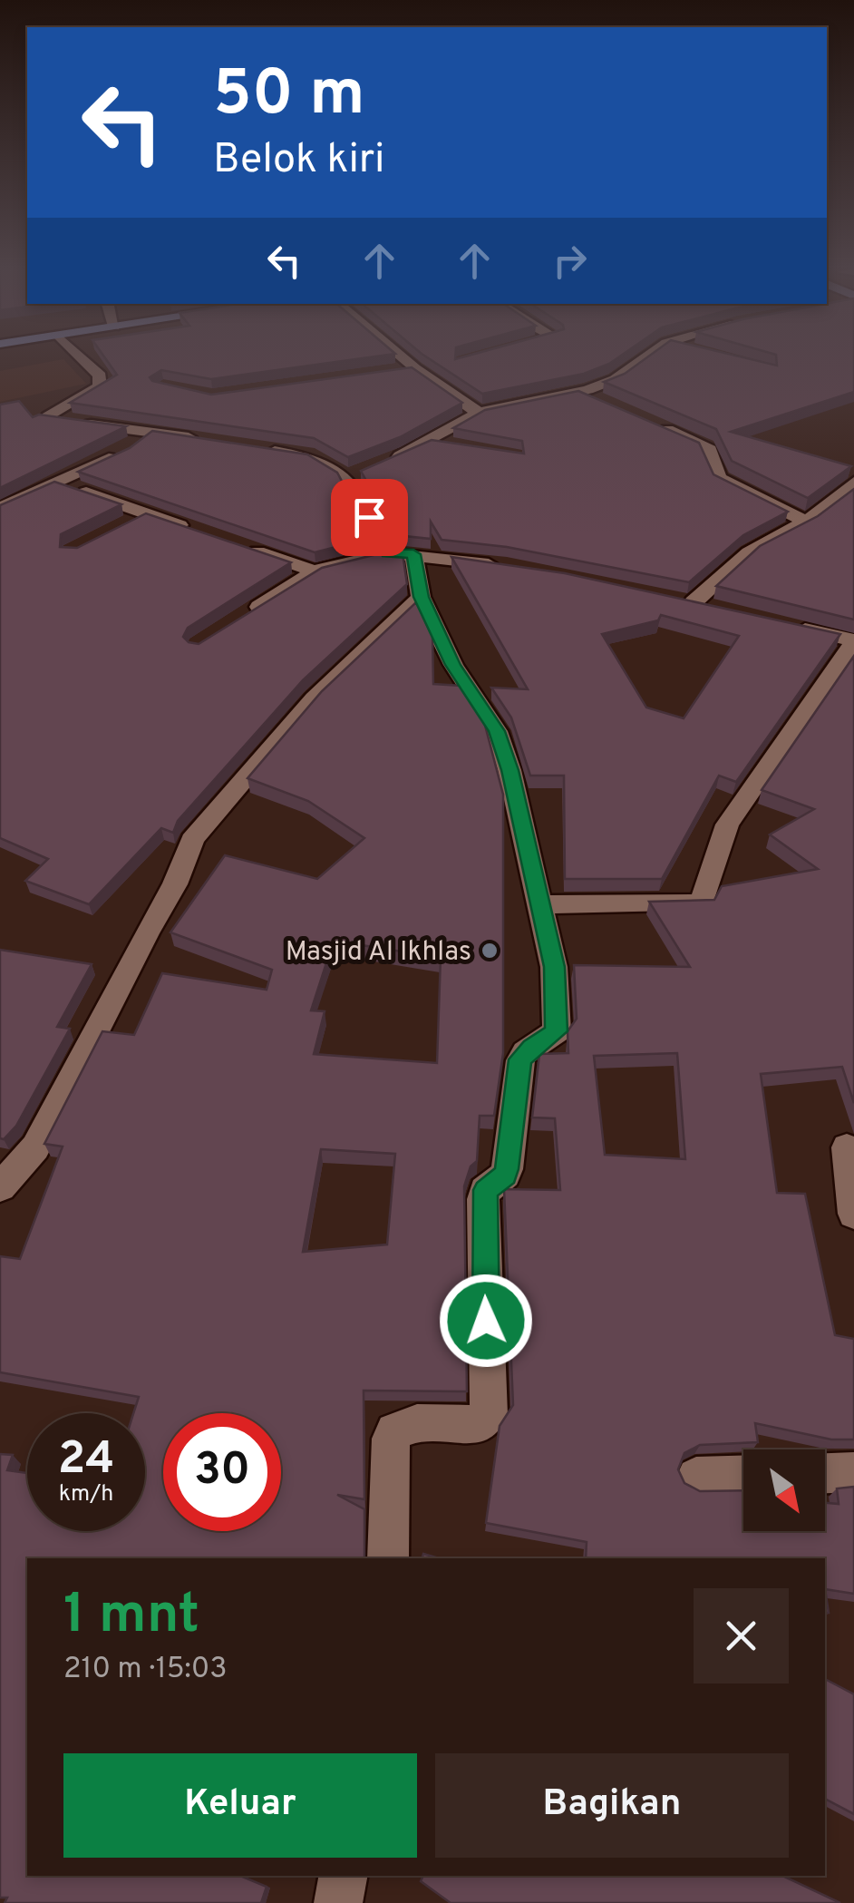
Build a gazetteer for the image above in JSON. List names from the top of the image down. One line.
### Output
{"places":["Masjid Al Ikhlas"],"north":"bottom right","page":{"turn":["50 m","Belok kiri"],"speed":"24 km/h","limit":"30","heading":["1 mnt","210 m · 15:03"],"buttons":["Keluar","Bagikan"]}}
